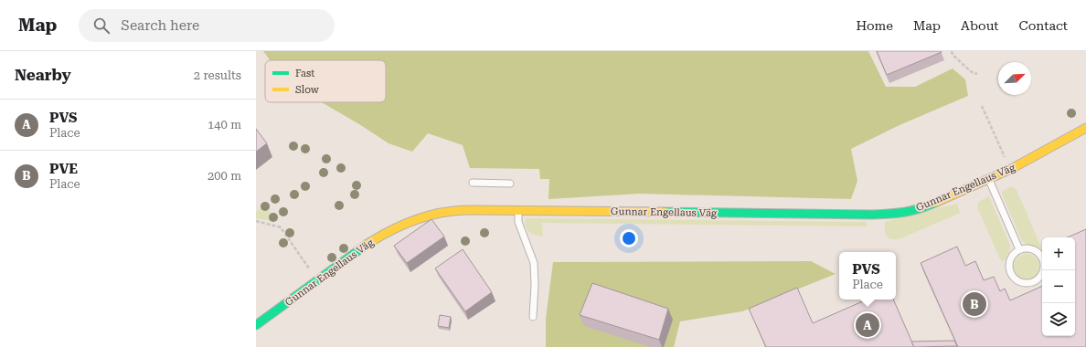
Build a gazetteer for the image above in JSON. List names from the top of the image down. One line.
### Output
{"streets":{"street":["Gunnar Engellaus Väg"]},"legend":["Fast","Slow"],"north":"top right","page":{"header":"Map","search":"Search here","nav":["Home","Map","About","Contact"],"heading":["Nearby","2 results"],"list":[{"mark":"A","name":"PVS","note":"Place","value":"140 m"},{"mark":"B","name":"PVE","note":"Place","value":"200 m"}],"map_buttons":["+","−"],"popup":["PVS","Place"],"pins":["B","A"]}}
